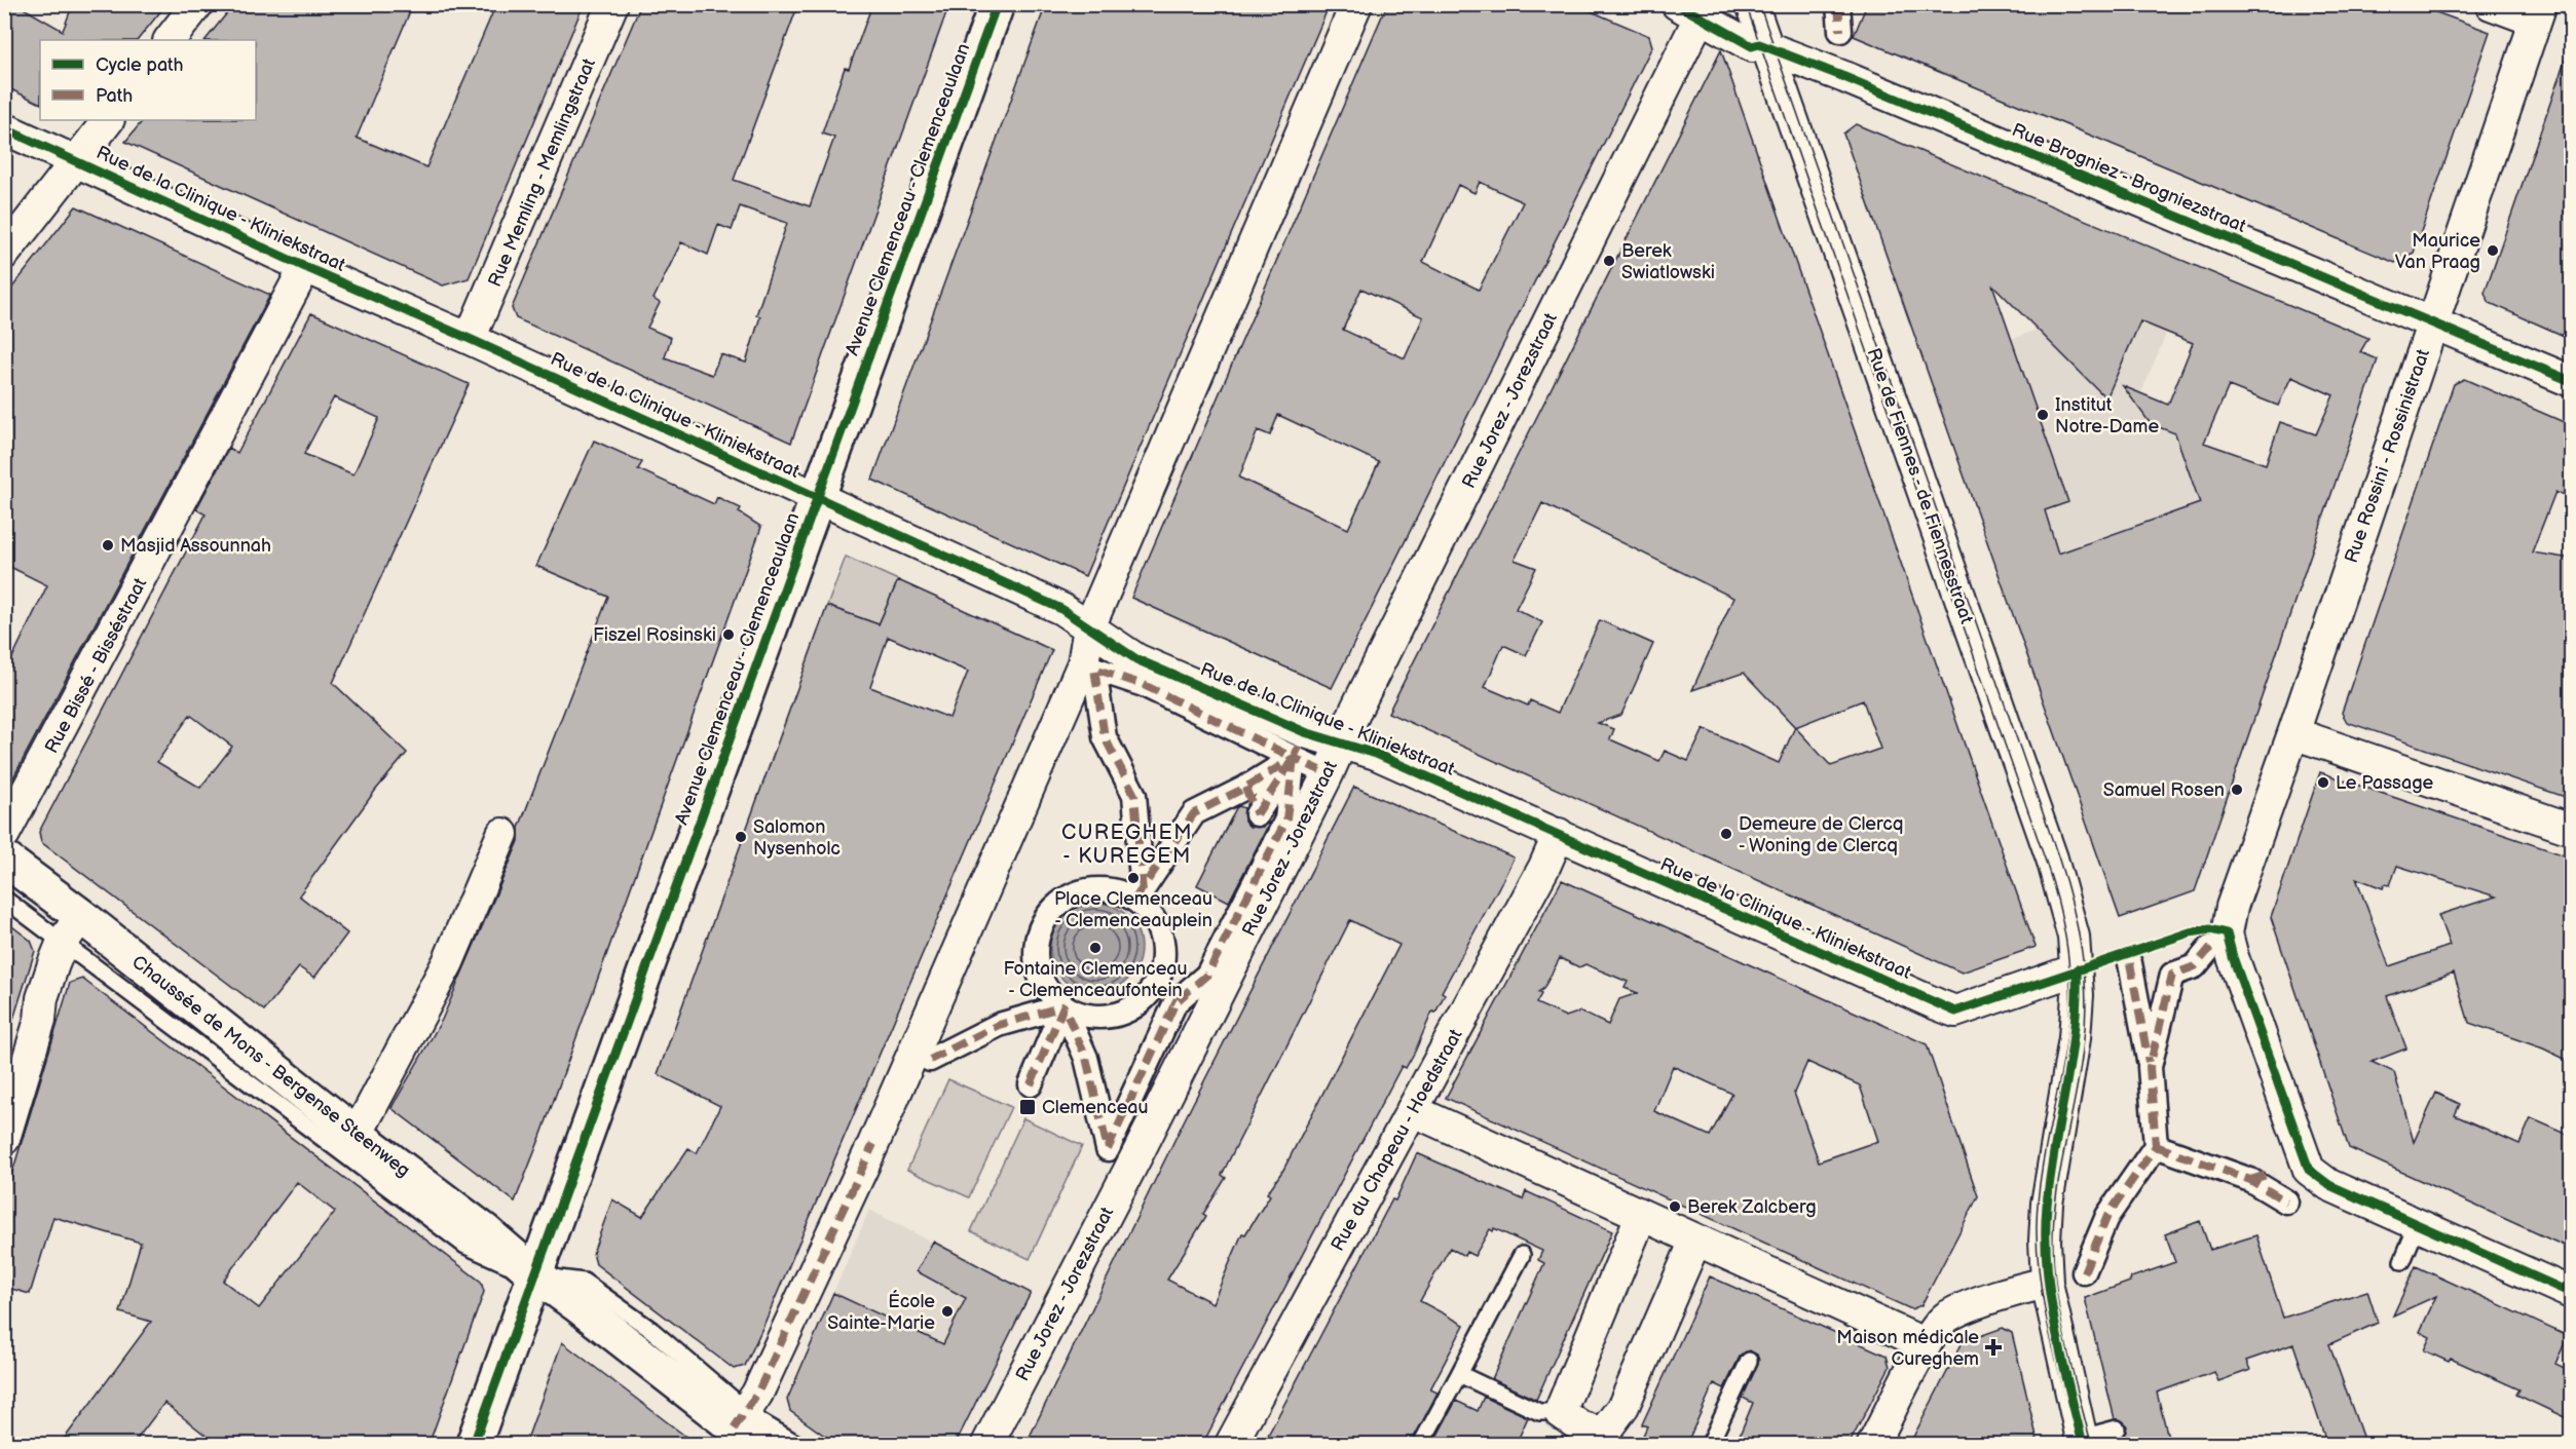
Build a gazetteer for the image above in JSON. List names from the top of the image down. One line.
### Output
{"streets":{"street":["Rue Memling - Memlingstraat","Rue Brogniez - Brogniezstraat","Avenue Clemenceau - Clemenceaulaan","Rue de la Clinique - Kliniekstraat","Rue Jorez - Jorezstraat","Rue Rossini - Rossinistraat","Rue de Fiennes - de Fiennesstraat","Rue Bissé - Bisséstraat","Chaussée de Mons - Bergense Steenweg","Rue du Chapeau - Hoedstraat"]},"crossings":[["Rue Memling - Memlingstraat","Rue de la Clinique - Kliniekstraat"],["Rue Brogniez - Brogniezstraat","Rue Jorez - Jorezstraat"],["Rue Brogniez - Brogniezstraat","Rue Rossini - Rossinistraat"],["Rue Brogniez - Brogniezstraat","Rue de Fiennes - de Fiennesstraat"],["Avenue Clemenceau - Clemenceaulaan","Rue de la Clinique - Kliniekstraat"],["Avenue Clemenceau - Clemenceaulaan","Chaussée de Mons - Bergense Steenweg"],["Rue de la Clinique - Kliniekstraat","Rue Jorez - Jorezstraat"],["Rue de la Clinique - Kliniekstraat","Rue de Fiennes - de Fiennesstraat"],["Rue de la Clinique - Kliniekstraat","Rue Bissé - Bisséstraat"],["Rue de la Clinique - Kliniekstraat","Rue du Chapeau - Hoedstraat"]],"districts":["CUREGHEM - KUREGEM"],"places":{"other":["Maurice Van Praag","Berek Swiatlowski","Institut Notre-Dame","Masjid Assounnah","Fiszel Rosinski","Le Passage","Samuel Rosen","Demeure de Clercq - Woning de Clercq","Salomon Nysenholc","Place Clemenceau - Clemenceauplein","Fontaine Clemenceau - Clemenceaufontein","Berek Zalcberg","École Sainte-Marie"],"transit":["Clemenceau"],"health":["Maison médicale Cureghem"]},"legend":["Cycle path","Path"]}
